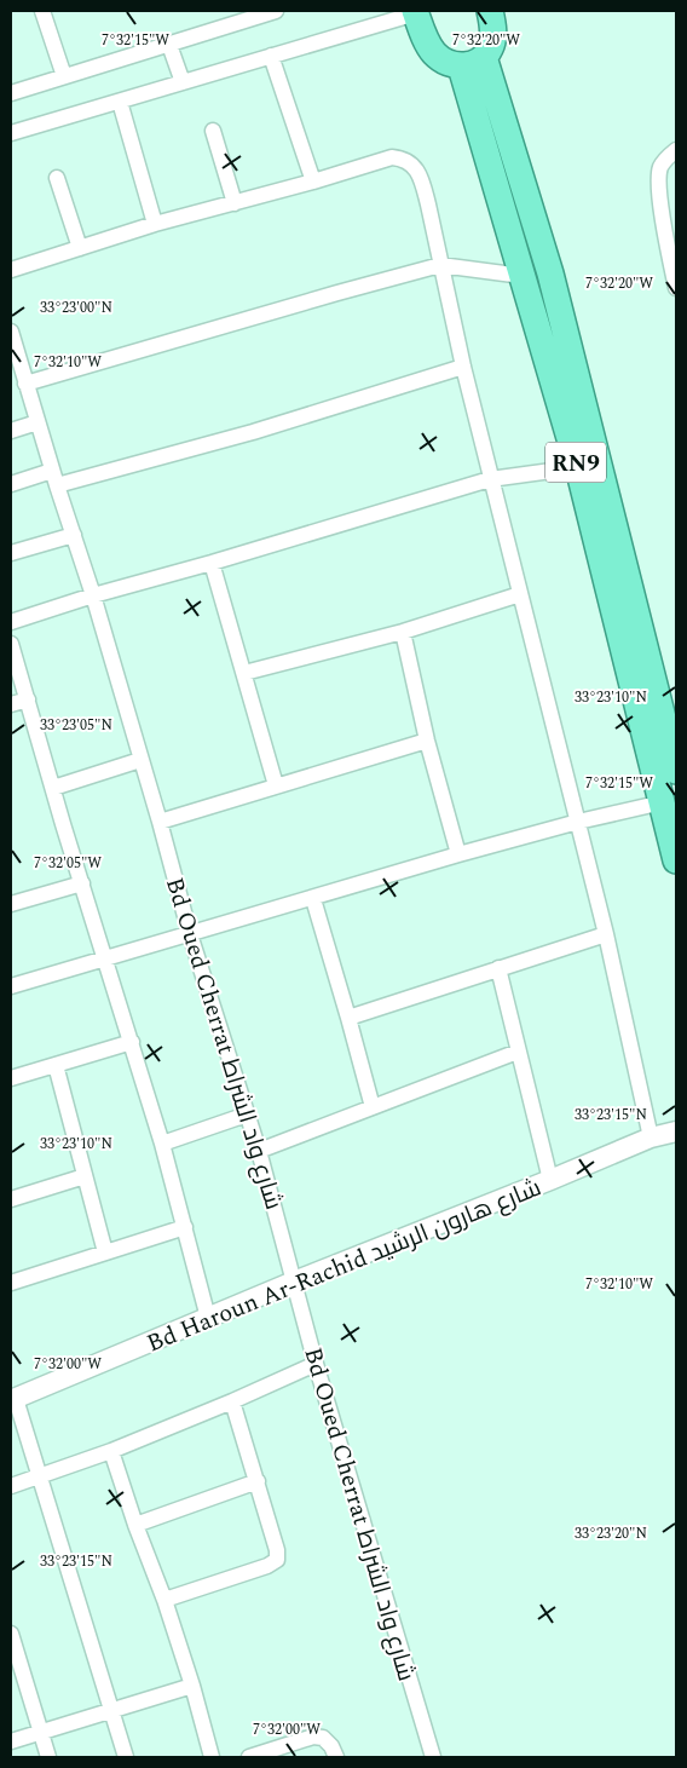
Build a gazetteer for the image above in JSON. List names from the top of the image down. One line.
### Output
{"streets":{"highway":["RN9"],"street":["Bd Oued Cherrat شارع واد الشراط","Bd Haroun Ar-Rachid شارع هارون الرشيد"]},"crossings":[["Bd Oued Cherrat شارع واد الشراط","Bd Haroun Ar-Rachid شارع هارون الرشيد"]],"coordinates":["7°32'15\"W","7°32'20\"W","33°23'00\"N","7°32'10\"W","33°23'10\"N","33°23'05\"N","7°32'05\"W","33°23'15\"N","7°32'00\"W","33°23'20\"N"]}
